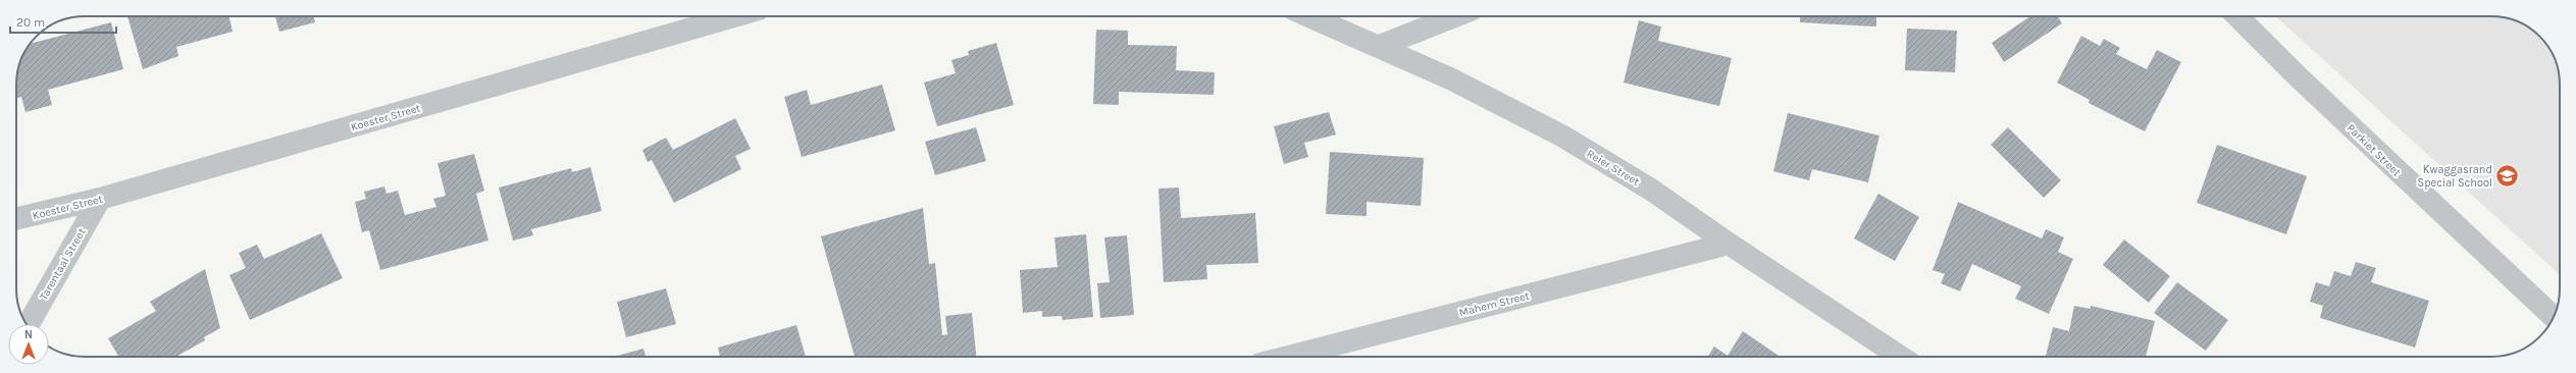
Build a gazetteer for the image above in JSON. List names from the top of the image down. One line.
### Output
{"streets":{"street":["Koester Street","Parkiet Street","Reier Street","Tarentaal Street","Mahem Street"]},"crossings":[["Koester Street","Tarentaal Street"],["Reier Street","Mahem Street"]],"places":{"school or university":["Kwaggasrand Special School"]},"scale_bar":"20 m","north":"top"}
